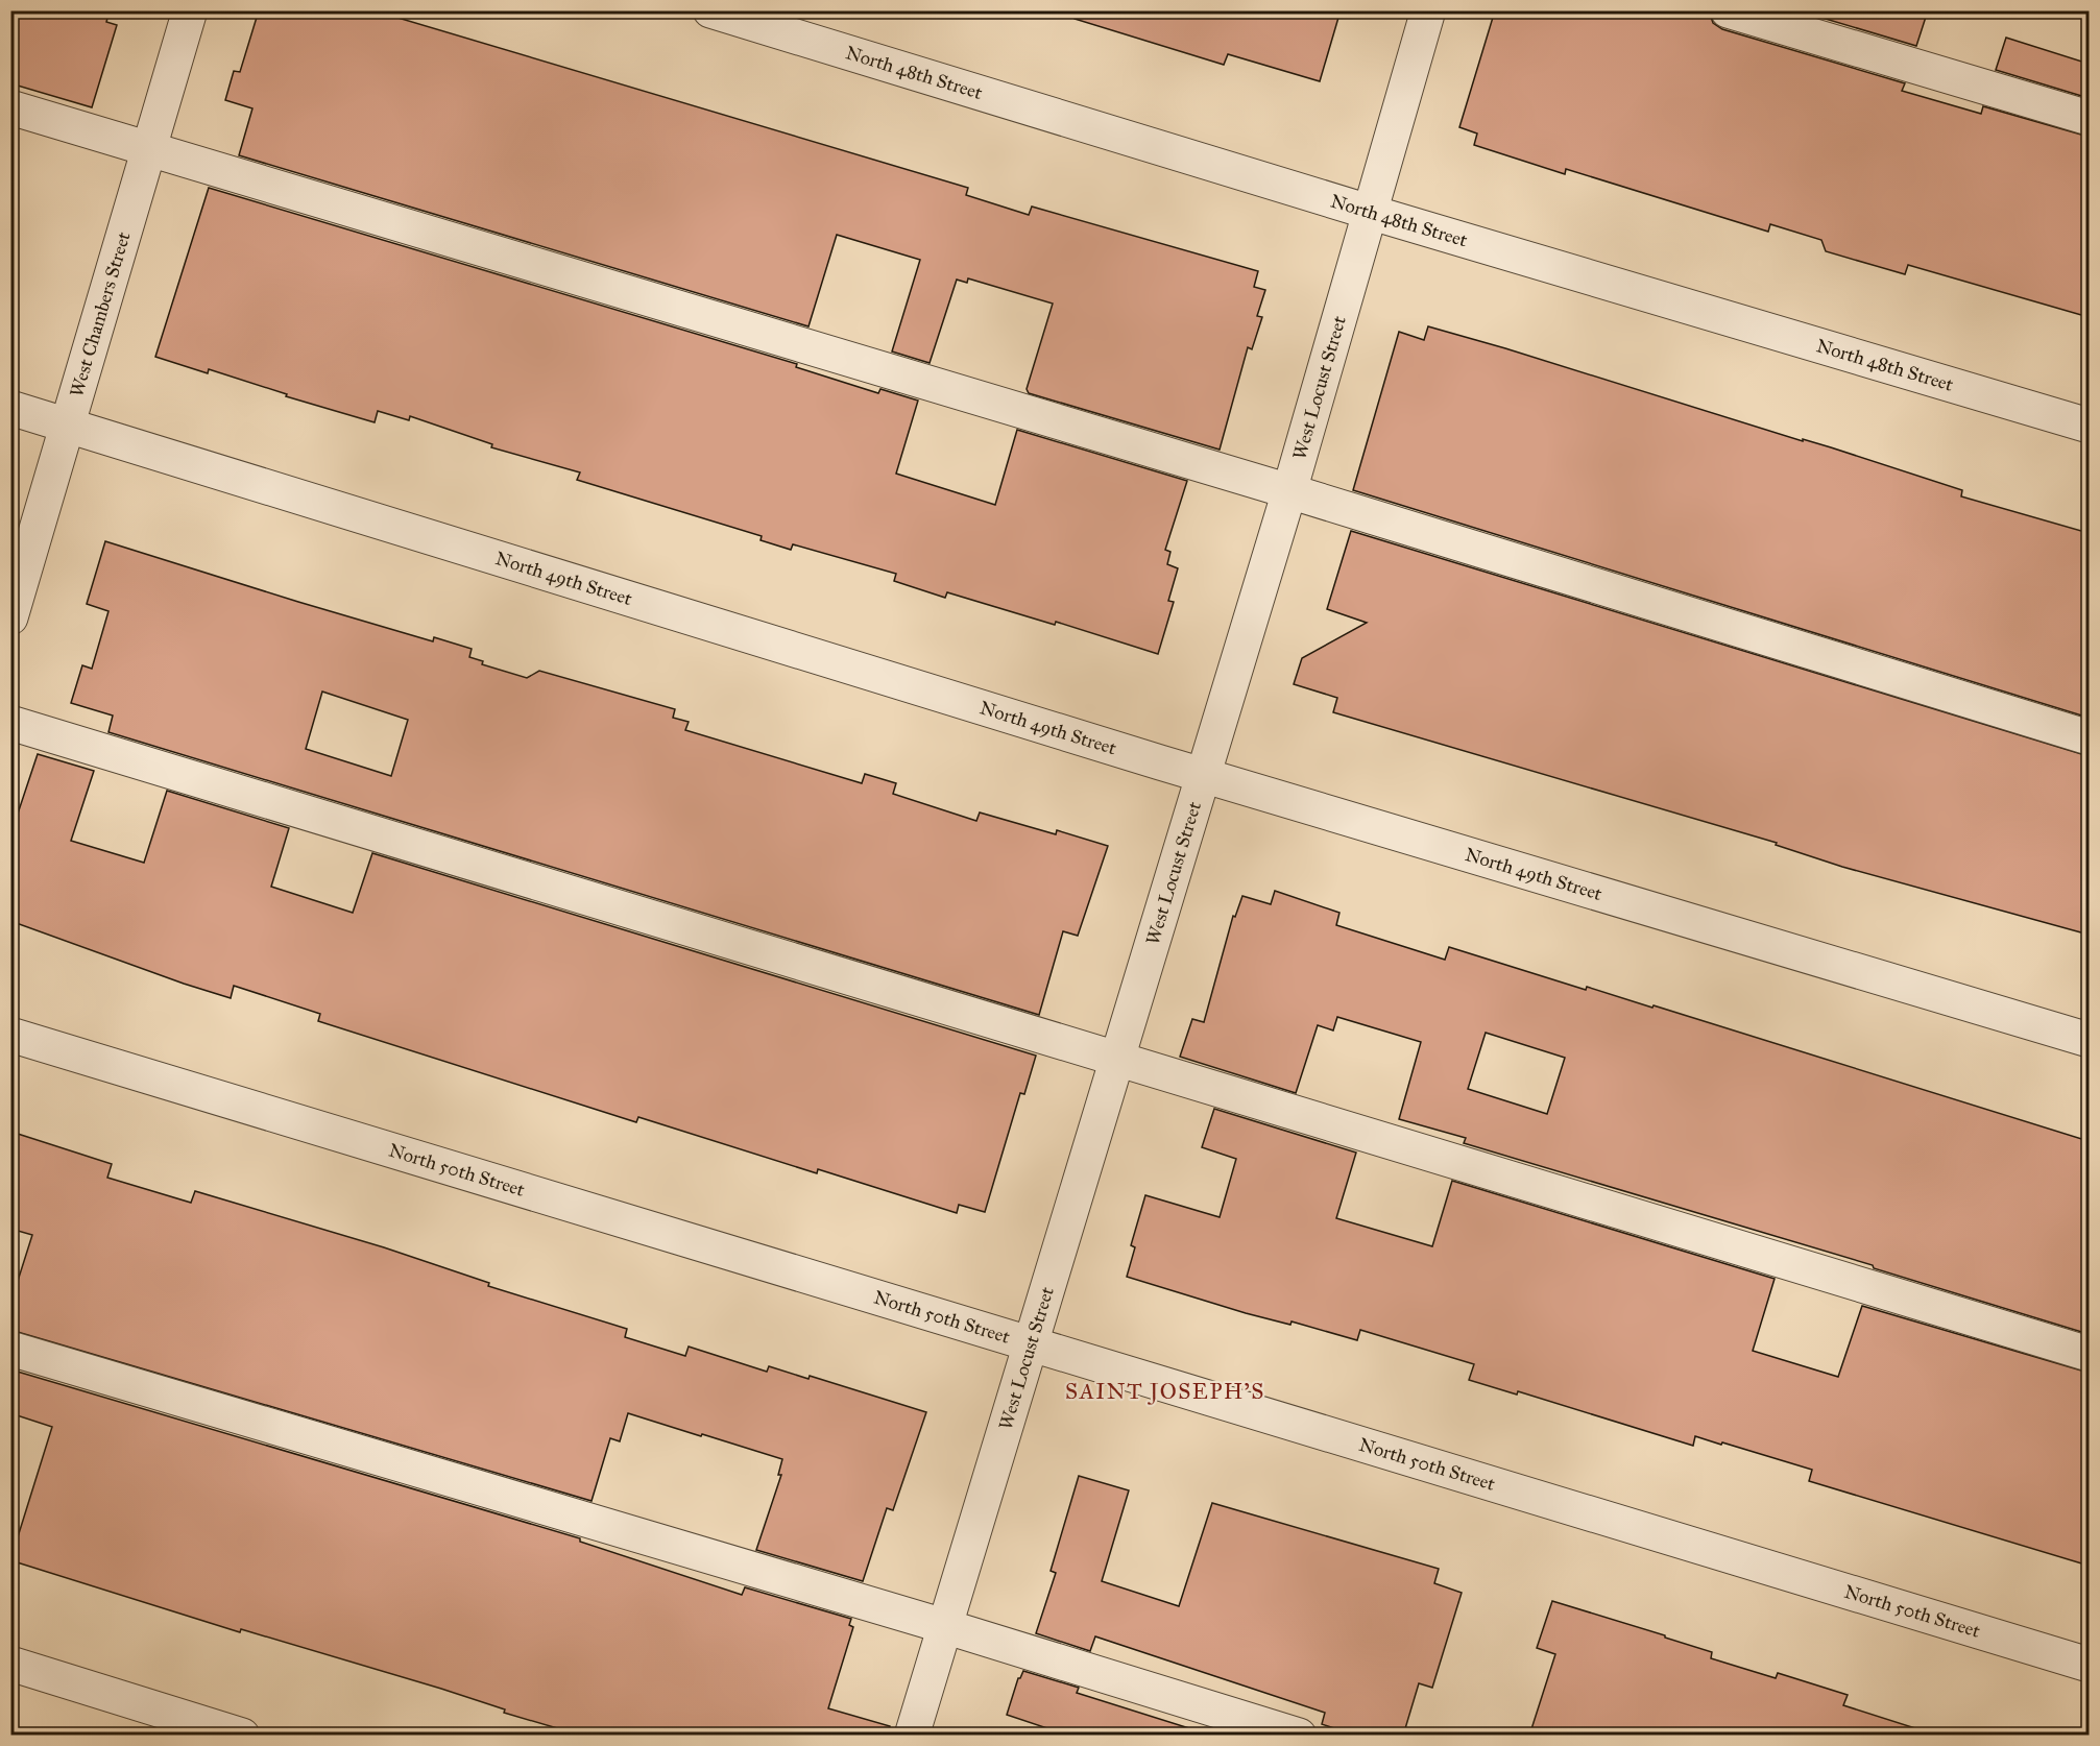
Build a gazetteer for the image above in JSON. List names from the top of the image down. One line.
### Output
{"streets":{"street":["North 48th Street","West Chambers Street","West Locust Street","North 49th Street","North 50th Street"]},"crossings":[["North 48th Street","West Locust Street"],["West Chambers Street","North 49th Street"],["West Locust Street","North 49th Street"],["West Locust Street","North 50th Street"]],"districts":["SAINT JOSEPH'S"]}
